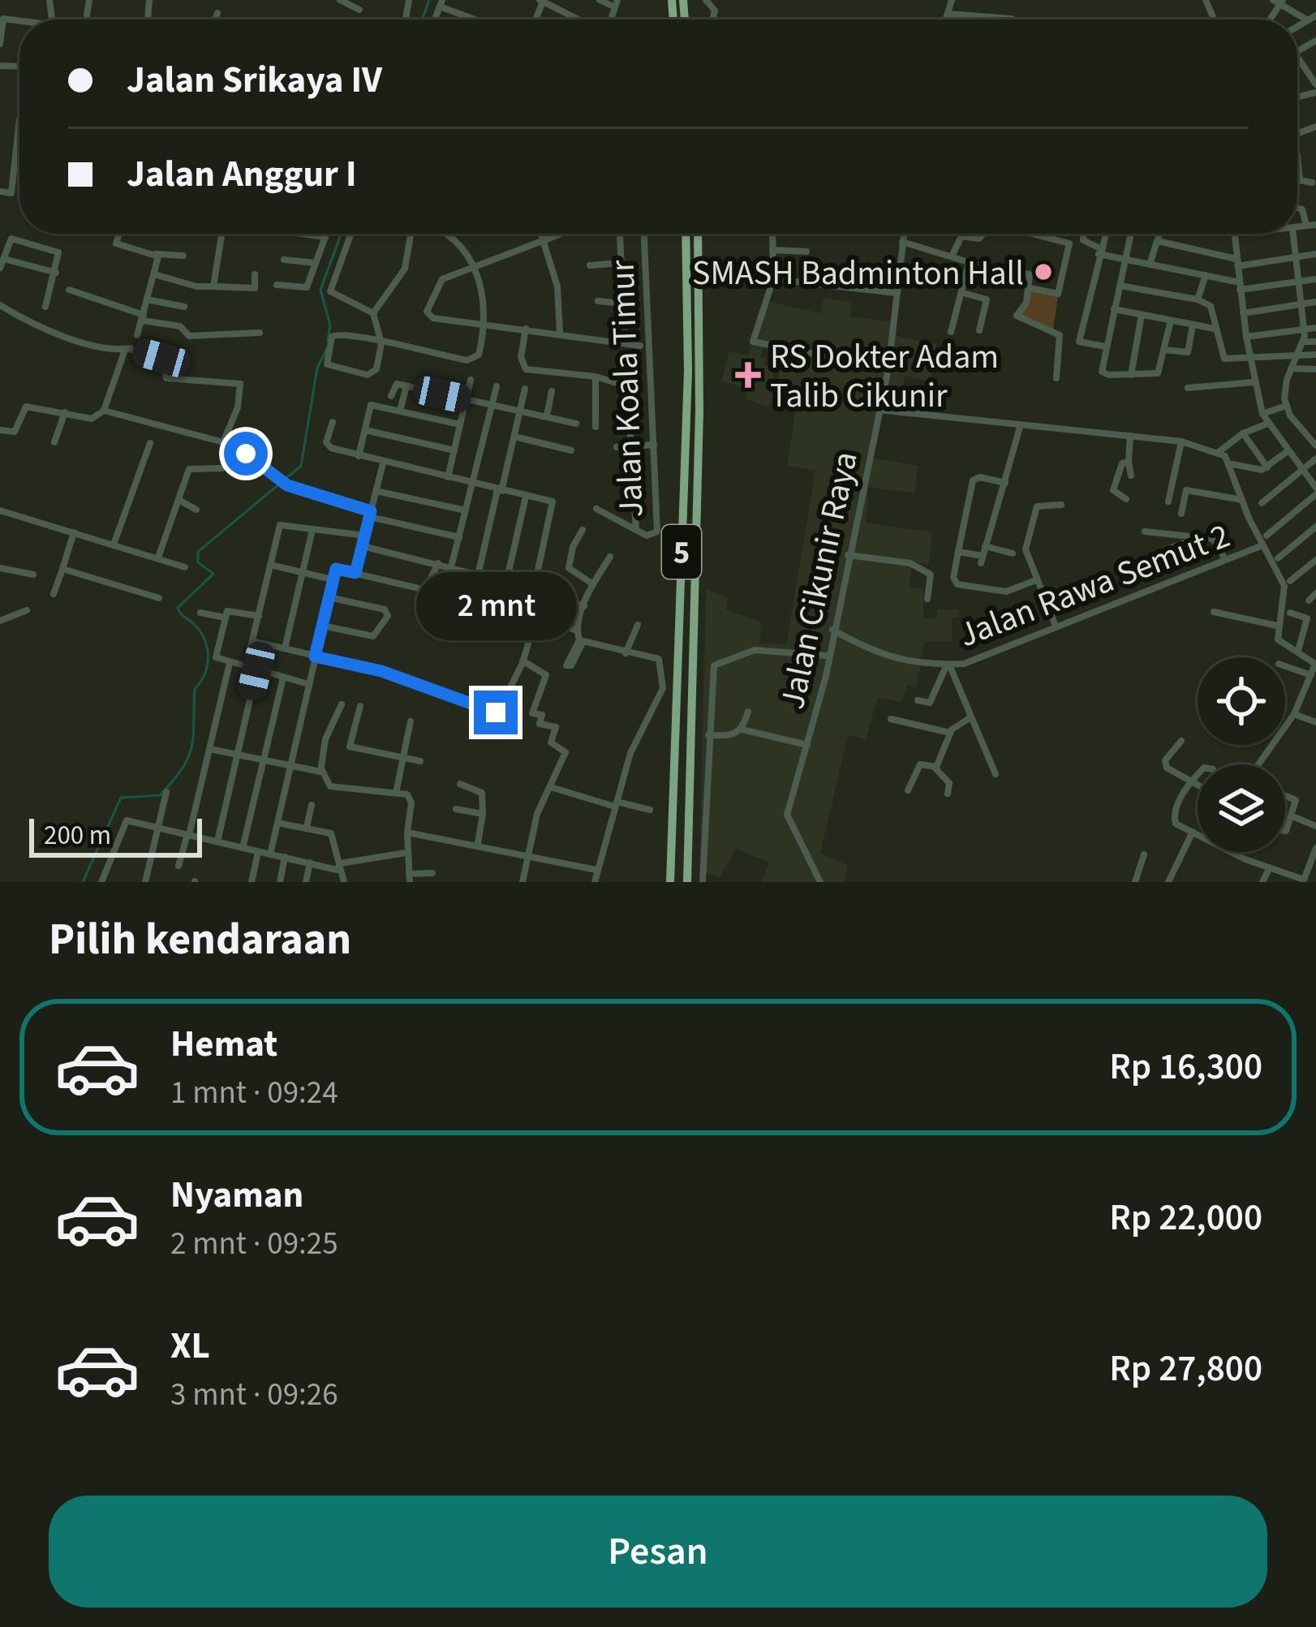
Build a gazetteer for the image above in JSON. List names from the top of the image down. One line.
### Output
{"streets":{"highway":["5"],"street":["Jalan Koala Timur","Jalan Cikunir Raya","Jalan Rawa Semut 2"]},"crossings":[["Jalan Cikunir Raya","Jalan Rawa Semut 2"]],"places":{"other":["SMASH Badminton Hall"],"health":["RS Dokter Adam Talib Cikunir"]},"scale_bar":"200 m","page":{"banner":["Jalan Srikaya IV","Jalan Anggur I"],"bubble":"2 mnt","scale":"200 m","heading":"Pilih kendaraan","list":[{"name":"Hemat","note":"1 mnt · 09:24","value":"Rp 16,300"},{"name":"Nyaman","note":"2 mnt · 09:25","value":"Rp 22,000"},{"name":"XL","note":"3 mnt · 09:26","value":"Rp 27,800"}],"buttons":"Pesan"}}
